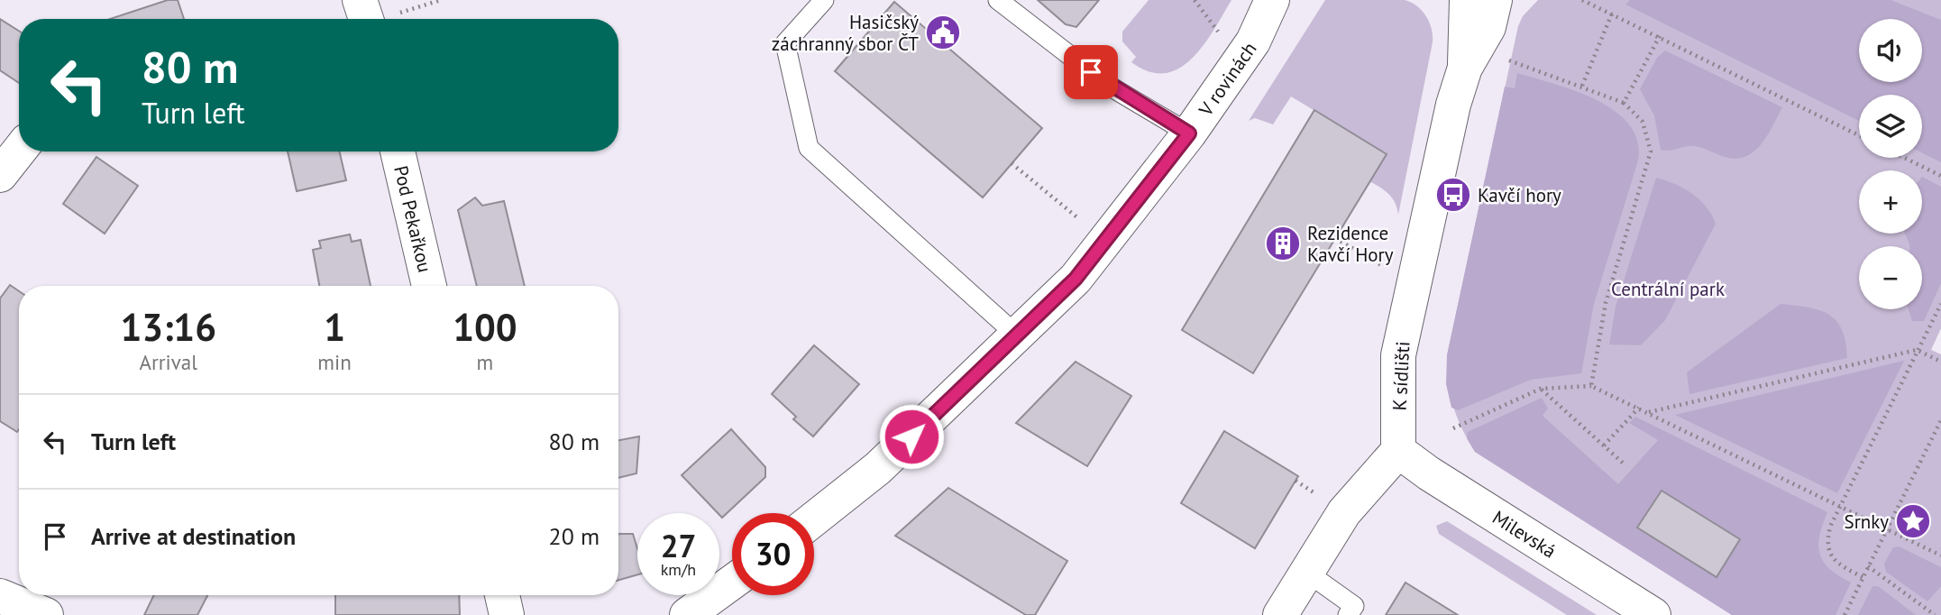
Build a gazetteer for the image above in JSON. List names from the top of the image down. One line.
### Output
{"streets":{"street":["V rovinách","Pod Pekařkou","K sídlišti","Milevská"]},"crossings":[["K sídlišti","Milevská"]],"parks":["Centrální park"],"places":{"public building":["Hasičský záchranný sbor ČT"],"bus stop":["Kavčí hory"],"building":["Rezidence Kavčí Hory"],"place":["Srnky"]},"page":{"map_buttons":["+","−"],"turn":["80 m","Turn left"],"eta":["13:16","Arrival","1","min","100","m"],"list":[{"name":"Turn left","value":"80 m"},{"name":"Arrive at destination","value":"20 m"}],"speed":"27 km/h","limit":"30"}}
